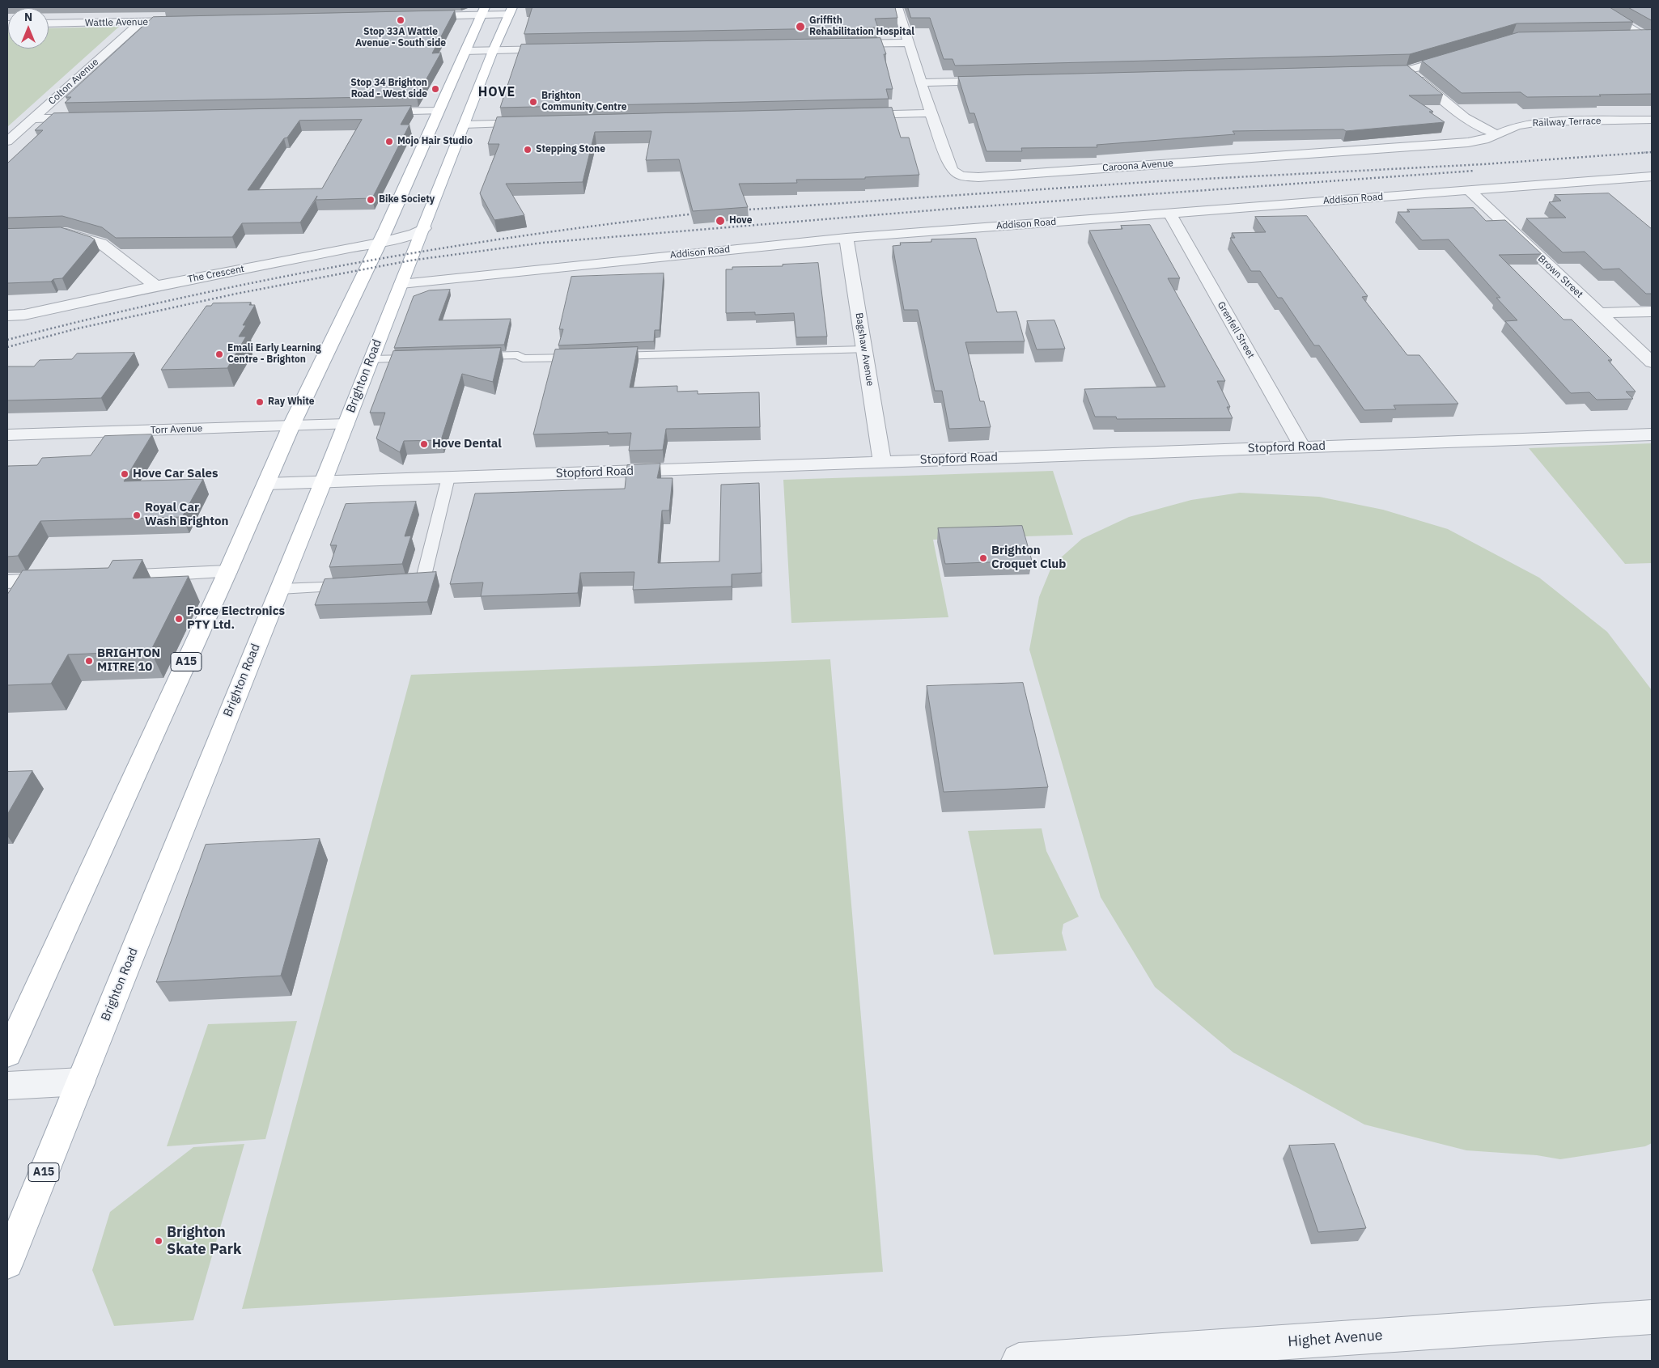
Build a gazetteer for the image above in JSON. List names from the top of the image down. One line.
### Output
{"streets":{"main road":["Brighton Road","A15"],"street":["Wattle Avenue","Colton Avenue","Railway Terrace","Caroona Avenue","Addison Road","The Crescent","Brown Street","Grenfell Street","Bagshaw Avenue","Torr Avenue","Stopford Road","Highet Avenue"]},"crossings":[["Wattle Avenue","Colton Avenue"],["Railway Terrace","Caroona Avenue"],["Addison Road","Brown Street"],["Addison Road","Grenfell Street"],["Addison Road","Bagshaw Avenue"],["Addison Road","Brighton Road"],["The Crescent","Brighton Road"],["The Crescent","A15"],["Grenfell Street","Stopford Road"],["Bagshaw Avenue","Stopford Road"],["Brighton Road","Torr Avenue"],["Brighton Road","Stopford Road"],["Torr Avenue","A15"],["Stopford Road","A15"]],"districts":["HOVE"],"places":["Stop 33A Wattle Avenue - South side","Griffith Rehabilitation Hospital","Stop 34 Brighton Road - West side","Brighton Community Centre","Mojo Hair Studio","Stepping Stone","Bike Society","Hove","Emali Early Learning Centre - Brighton","Ray White","Hove Dental","Hove Car Sales","Royal Car Wash Brighton","Brighton Croquet Club","Force Electronics PTY Ltd.","BRIGHTON MITRE 10","Brighton Skate Park"],"north":"top"}
